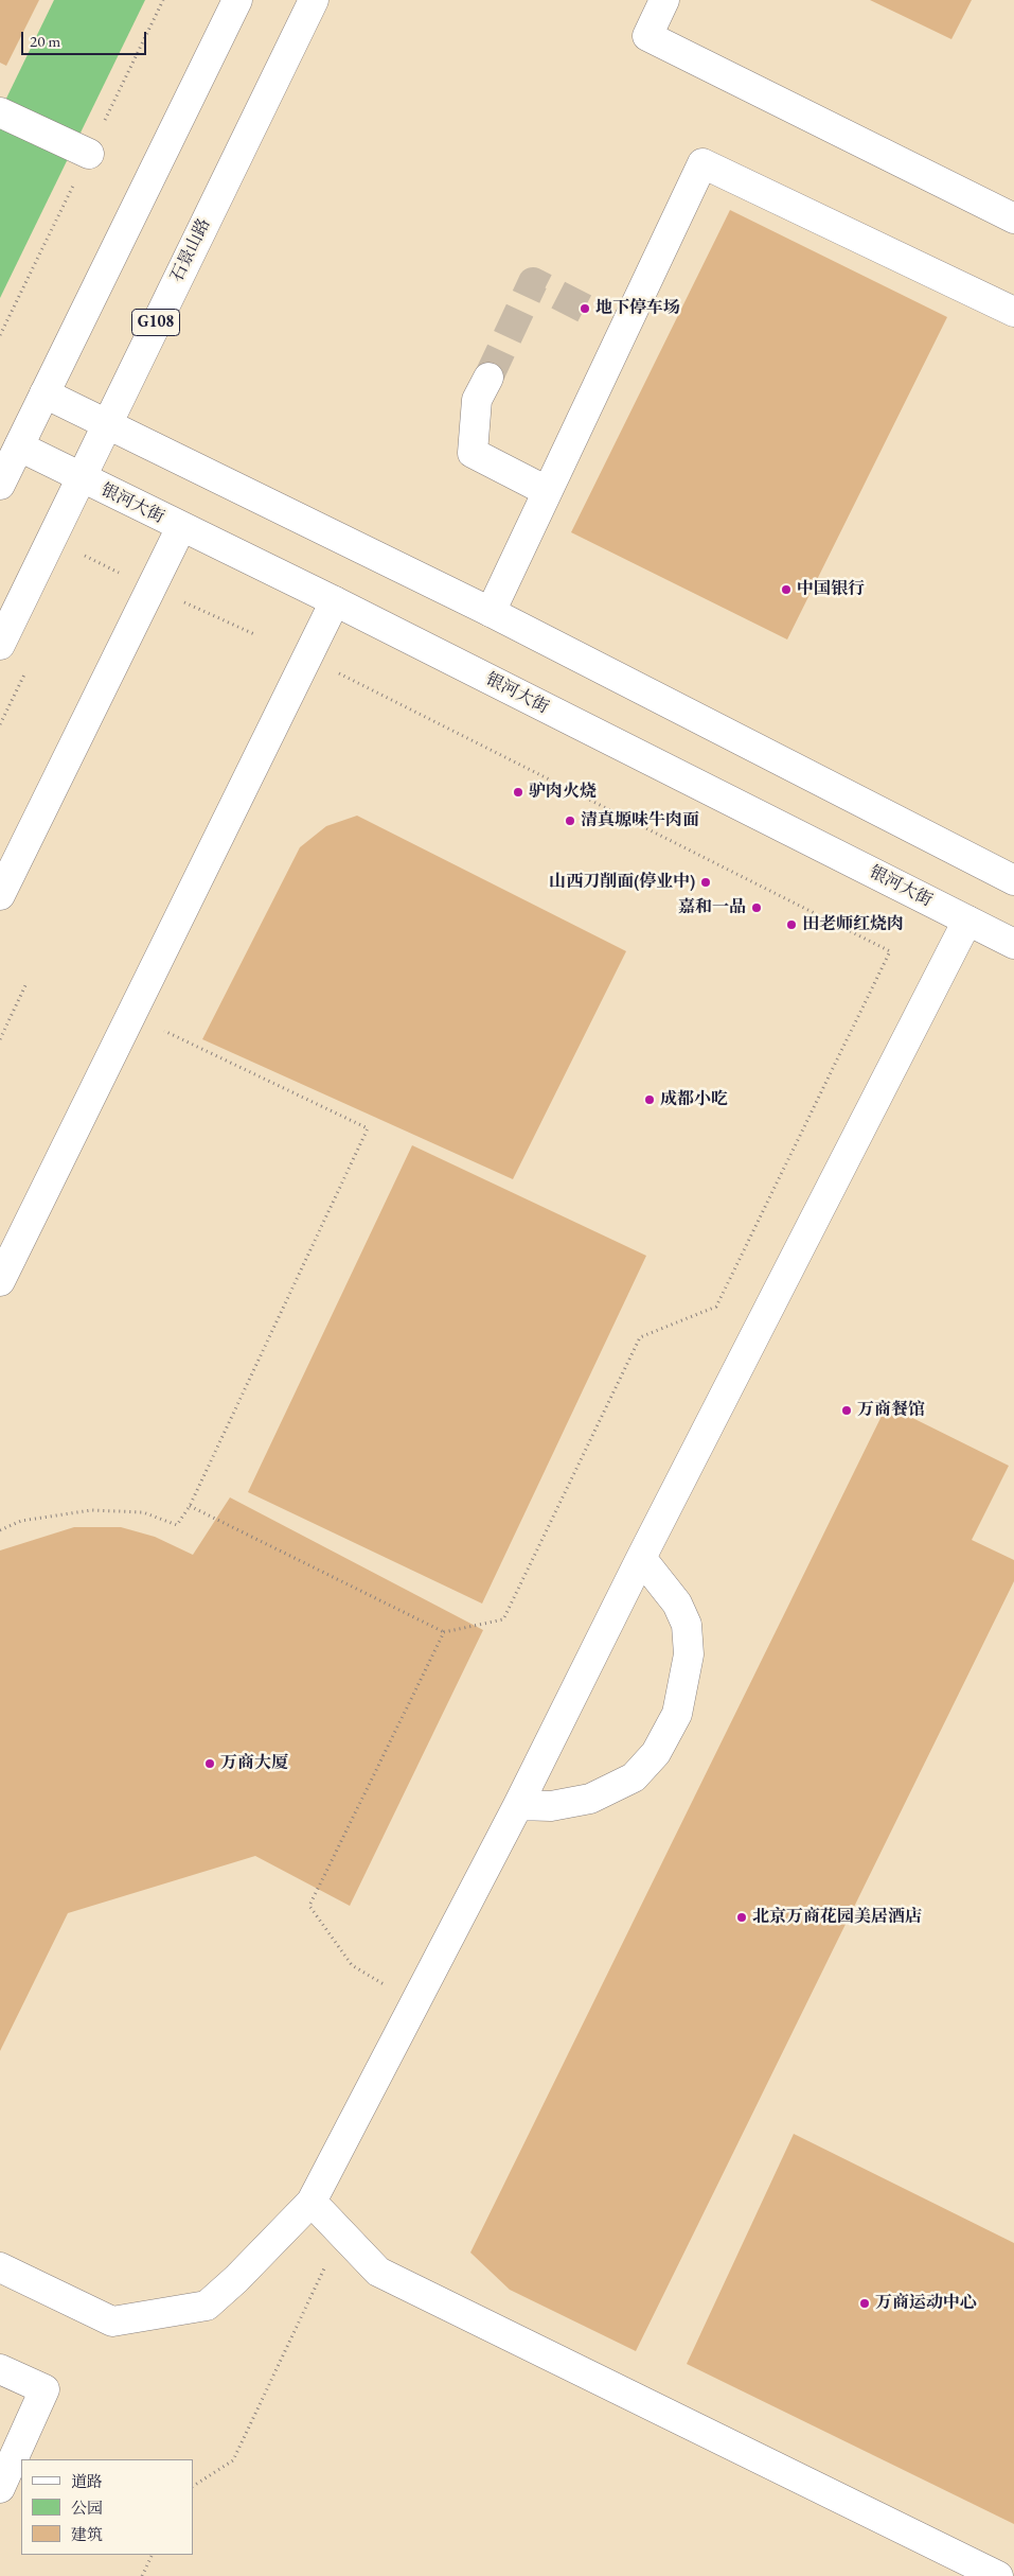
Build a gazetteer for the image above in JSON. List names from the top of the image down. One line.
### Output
{"streets":{"main road":["石景山路","G108","银河大街"]},"crossings":[["石景山路","银河大街"]],"places":["地下停车场","中国银行","驴肉火烧","清真塬味牛肉面","山西刀削面(停业中)","嘉和一品","田老师红烧肉","成都小吃","万商餐馆","万商大厦","北京万商花园美居酒店","万商运动中心"],"legend":["道路","公园","建筑"],"scale_bar":"20 m"}
